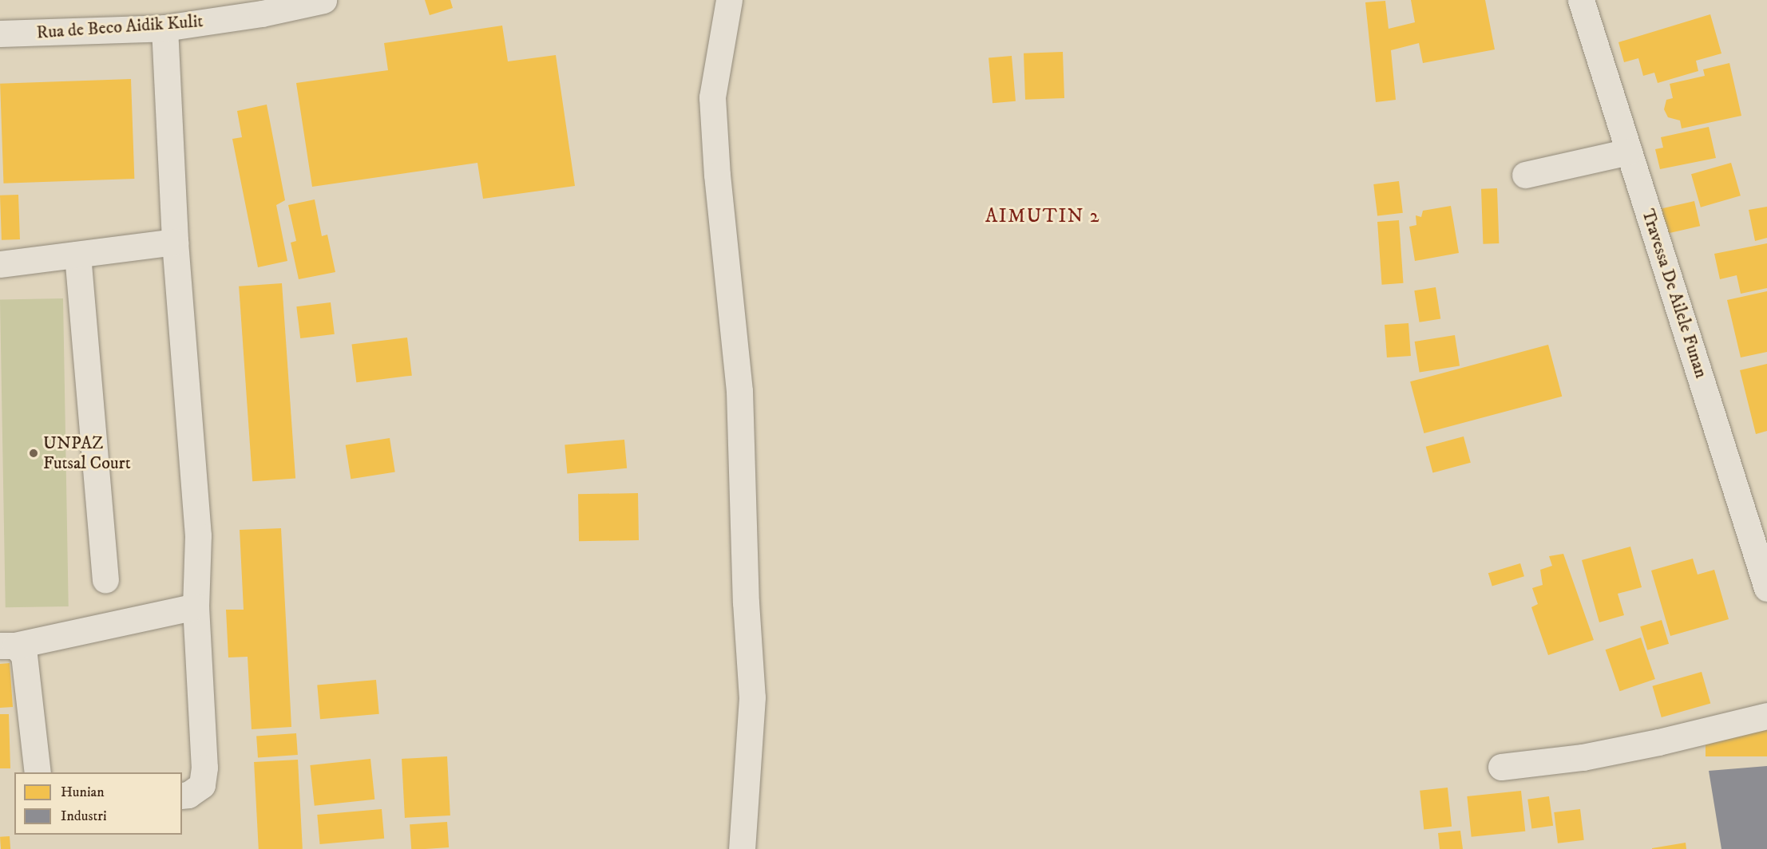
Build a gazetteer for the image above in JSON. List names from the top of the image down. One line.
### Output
{"streets":{"street":["Rua de Beco Aidik Kulit","Travessa De Ailele Funan"]},"districts":["AIMUTIN 2"],"places":["UNPAZ Futsal Court"],"legend":["Hunian","Industri"]}
